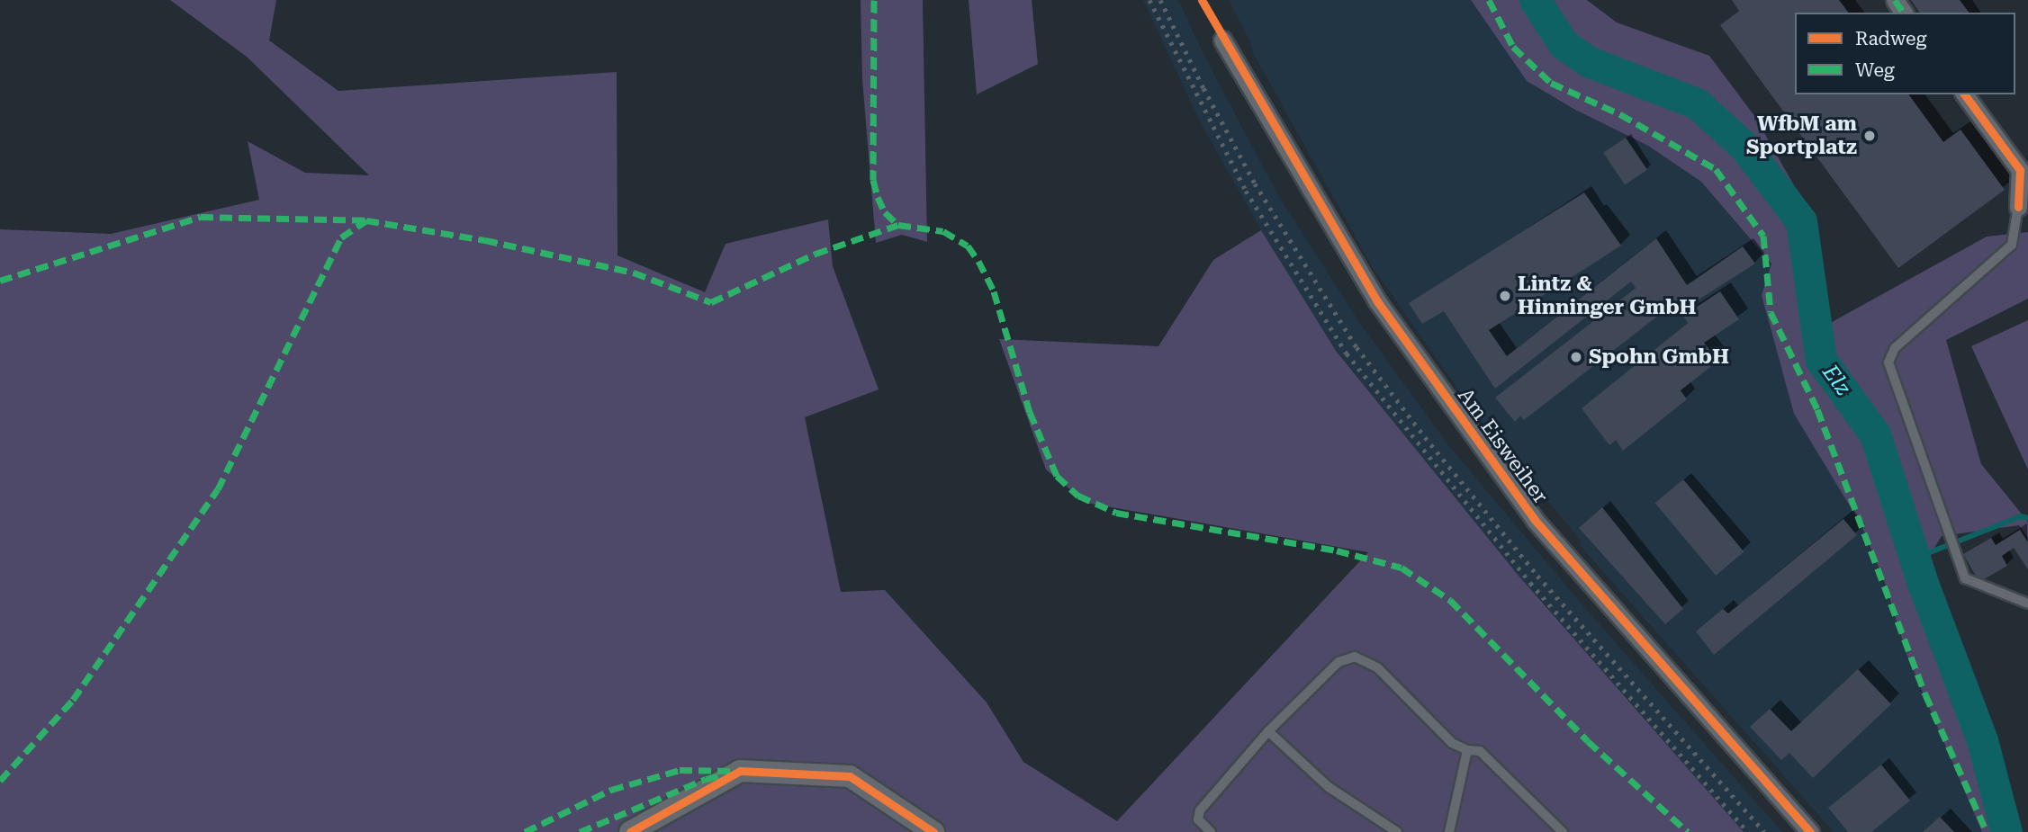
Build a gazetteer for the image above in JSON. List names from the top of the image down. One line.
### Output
{"streets":{"street":["Am Eisweiher"]},"water":["Elz"],"places":["WfbM am Sportplatz","Lintz & Hinninger GmbH","Spohn GmbH"],"legend":["Radweg","Weg"]}
